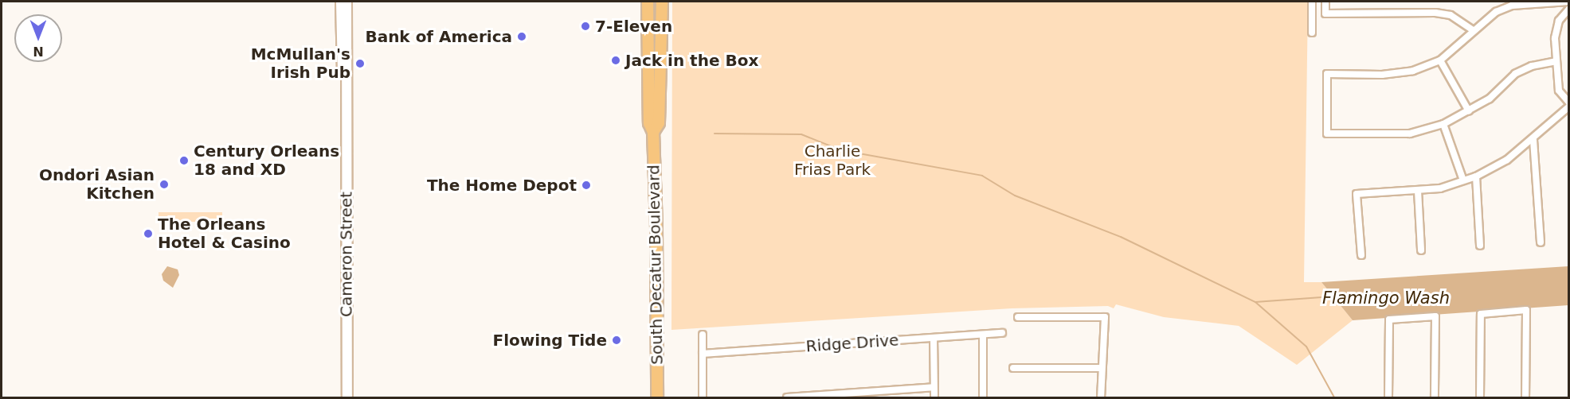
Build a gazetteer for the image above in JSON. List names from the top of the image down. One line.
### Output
{"streets":{"main road":["South Decatur Boulevard"],"street":["Cameron Street","Ridge Drive"]},"water":["Flamingo Wash"],"parks":["Charlie Frias Park"],"places":["7-Eleven","Bank of America","Jack in the Box","McMullan's Irish Pub","Century Orleans 18 and XD","Ondori Asian Kitchen","The Home Depot","The Orleans Hotel & Casino","Flowing Tide"],"north":"bottom"}
